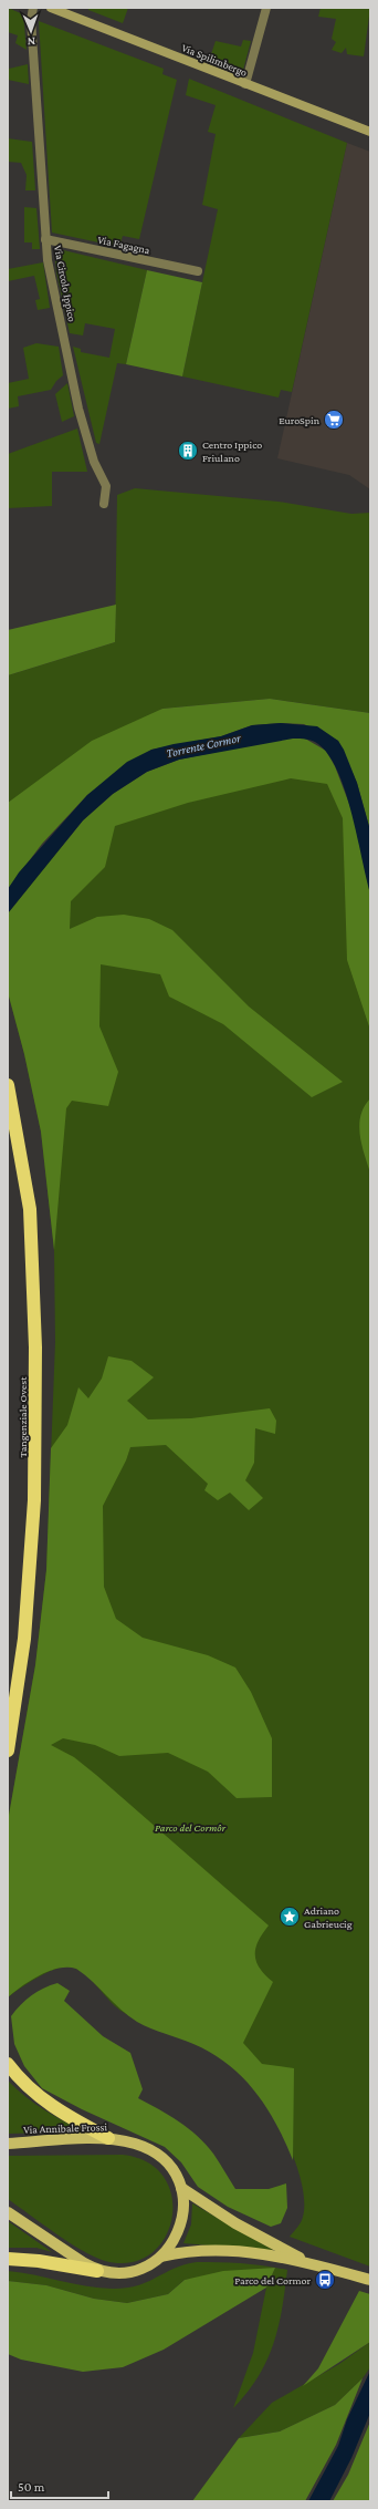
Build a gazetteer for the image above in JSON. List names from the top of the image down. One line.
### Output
{"streets":{"highway":["Tangenziale Ovest"],"main road":["Via Spilimbergo","Via Annibale Frossi"],"street":["Via Fagagna","Via Circolo Ippico"]},"crossings":[["Via Fagagna","Via Circolo Ippico"]],"water":["Torrente Cormor"],"parks":["Parco del Cormôr"],"places":{"supermarket":["EuroSpin"],"building":["Centro Ippico Friulano"],"place":["Adriano Gabrieucig"],"bus stop":["Parco del Cormor"]},"scale_bar":"50 m","north":"bottom"}
